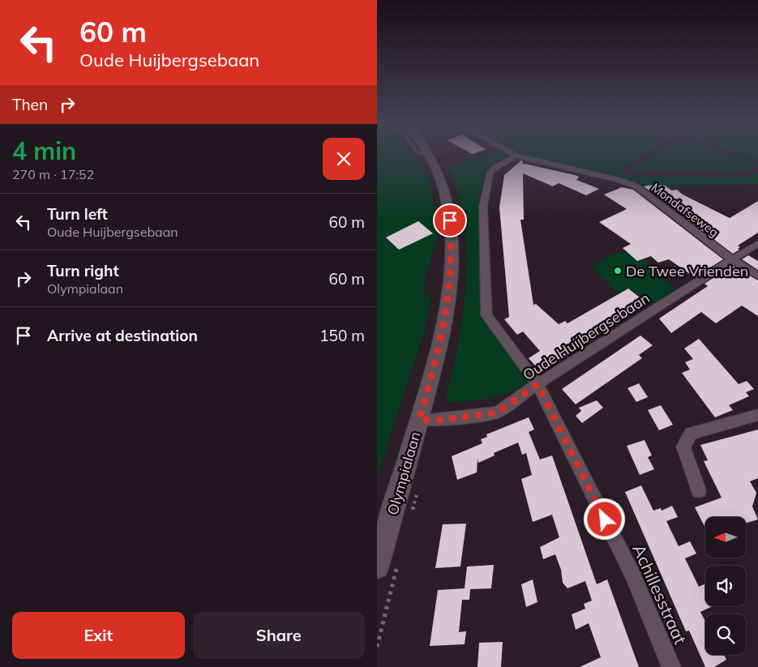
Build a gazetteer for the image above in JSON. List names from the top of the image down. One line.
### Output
{"streets":{"main road":["Olympialaan"],"street":["Mondafseweg","Oude Huijbergsebaan","Achillesstraat"]},"crossings":[["Mondafseweg","Oude Huijbergsebaan"],["Oude Huijbergsebaan","Olympialaan"],["Oude Huijbergsebaan","Achillesstraat"]],"places":["De Twee Vrienden"],"north":"left","page":{"turn":["60 m","Oude Huijbergsebaan"],"then":"Then","heading":["4 min","270 m · 17:52"],"list":[{"name":"Turn left","note":"Oude Huijbergsebaan","value":"60 m"},{"name":"Turn right","note":"Olympialaan","value":"60 m"},{"name":"Arrive at destination","value":"150 m"}],"buttons":["Exit","Share"]}}
